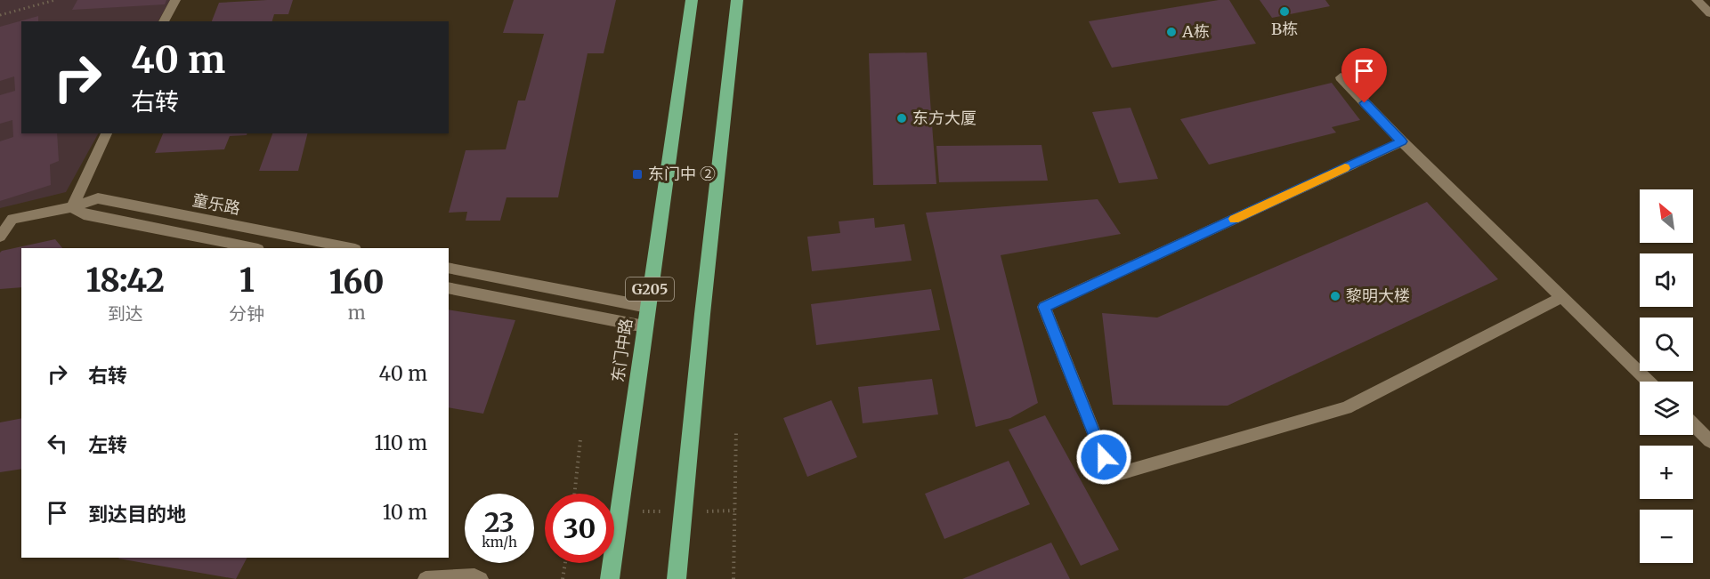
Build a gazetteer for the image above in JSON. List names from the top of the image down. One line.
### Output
{"streets":{"highway":["G205","东门中路"],"street":["童乐路"]},"places":{"other":["B栋","A栋","东方大厦","黎明大楼"],"transit":["东门中 ②"]},"north":"top left","page":{"turn":["40 m","右转"],"map_buttons":["+","−"],"eta":["18:42","到达","1","分钟","160","m"],"list":[{"name":"右转","value":"40 m"},{"name":"左转","value":"110 m"},{"name":"到达目的地","value":"10 m"}],"speed":"23 km/h","limit":"30"}}
